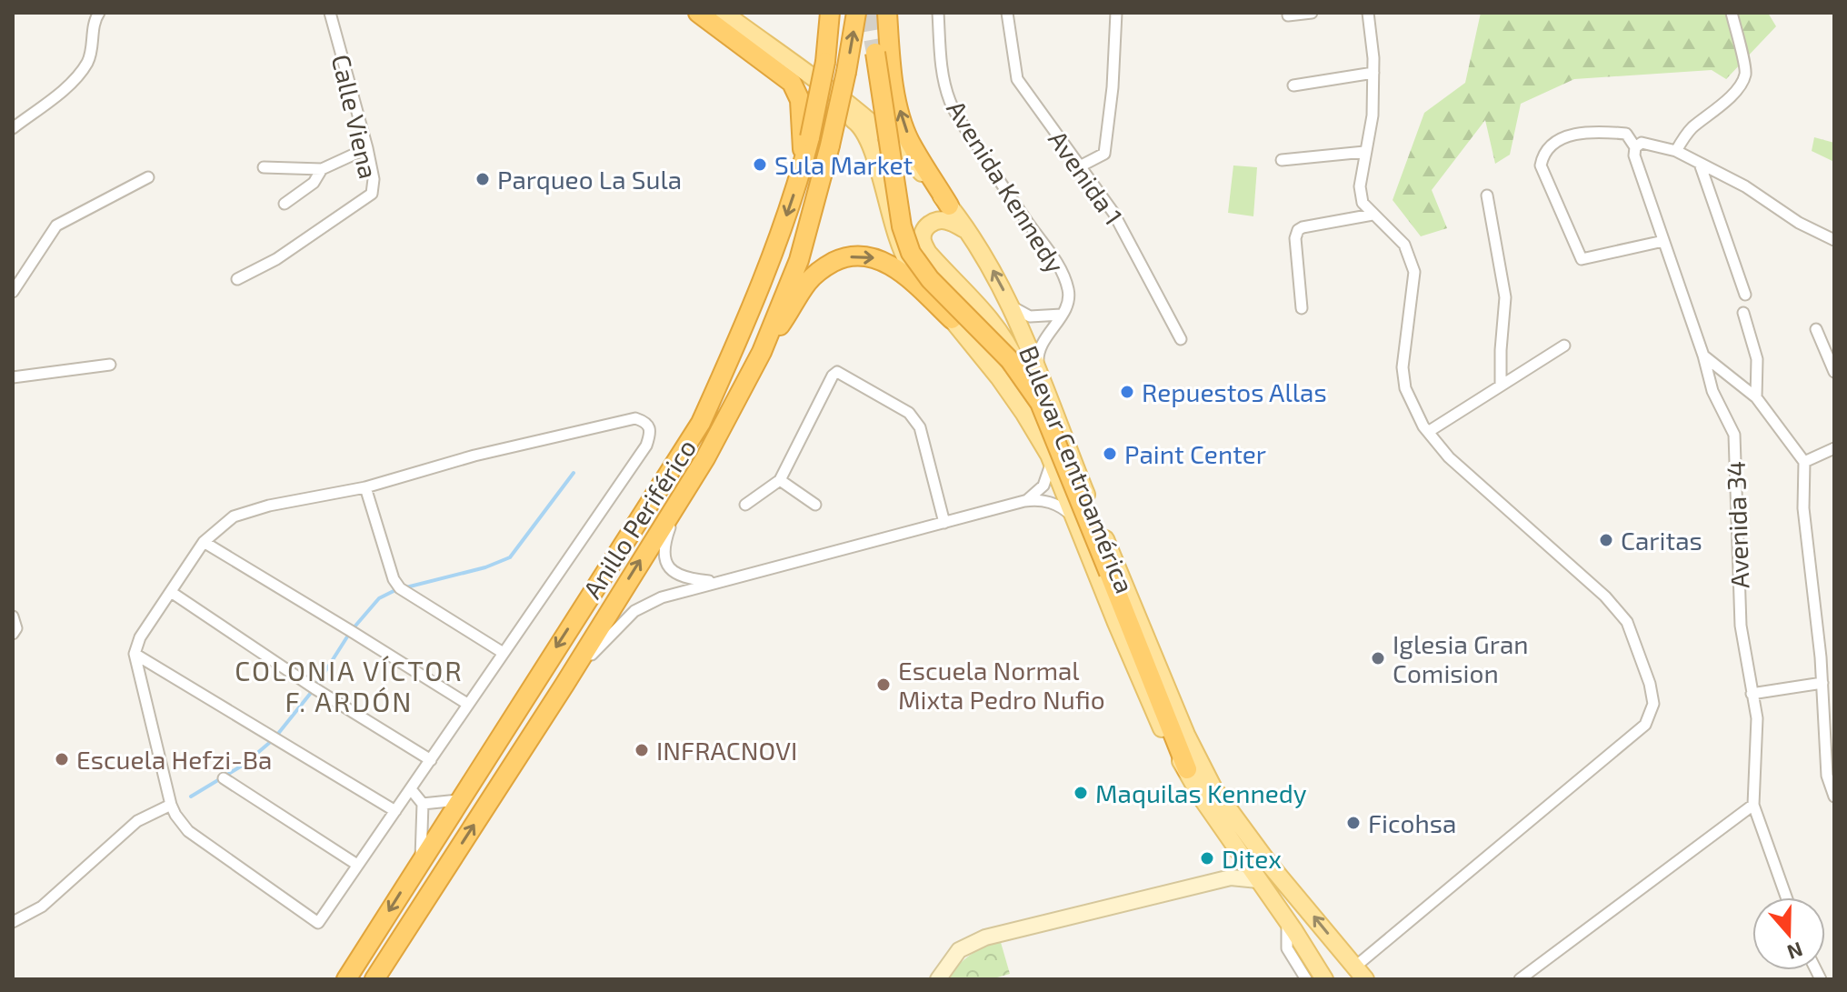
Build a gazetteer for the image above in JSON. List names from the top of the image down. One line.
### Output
{"streets":{"highway":["Anillo Periférico"],"main road":["Bulevar Centroamérica"],"street":["Calle Viena","Avenida 1","Avenida Kennedy","Avenida 34"]},"crossings":[["Avenida Kennedy","Bulevar Centroamérica"]],"districts":["COLONIA VÍCTOR F. ARDÓN"],"places":["Sula Market","Parqueo La Sula","Repuestos Allas","Paint Center","Caritas","Iglesia Gran Comision","Escuela Normal Mixta Pedro Nufio","INFRACNOVI","Escuela Hefzi-Ba","Maquilas Kennedy","Ficohsa","Ditex"],"north":"bottom"}
